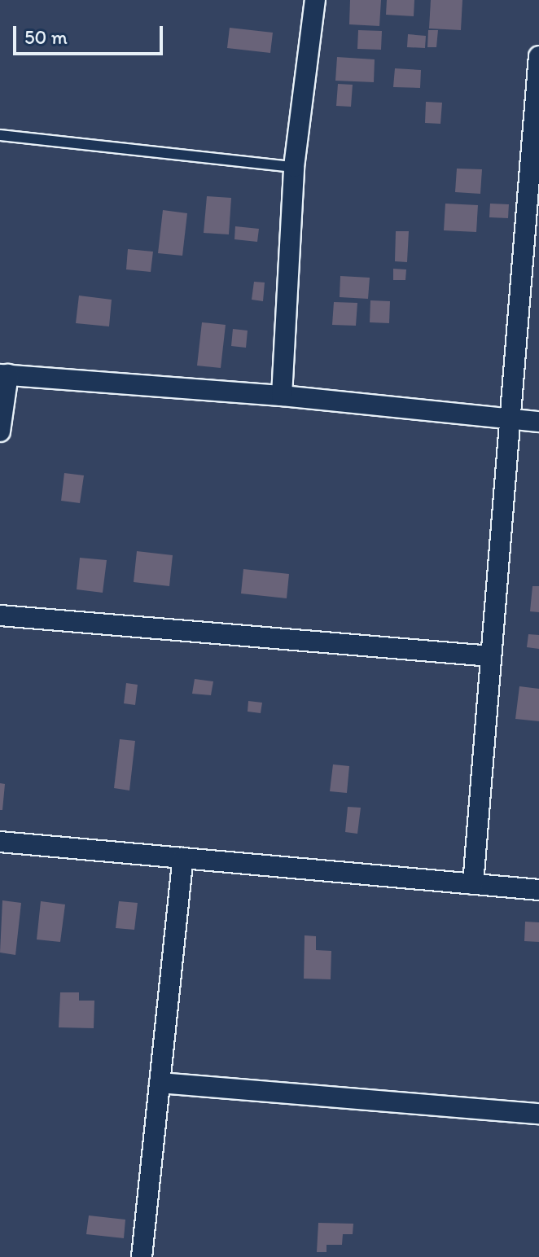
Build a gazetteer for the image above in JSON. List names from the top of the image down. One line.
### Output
{"scale_bar":"50 m"}
